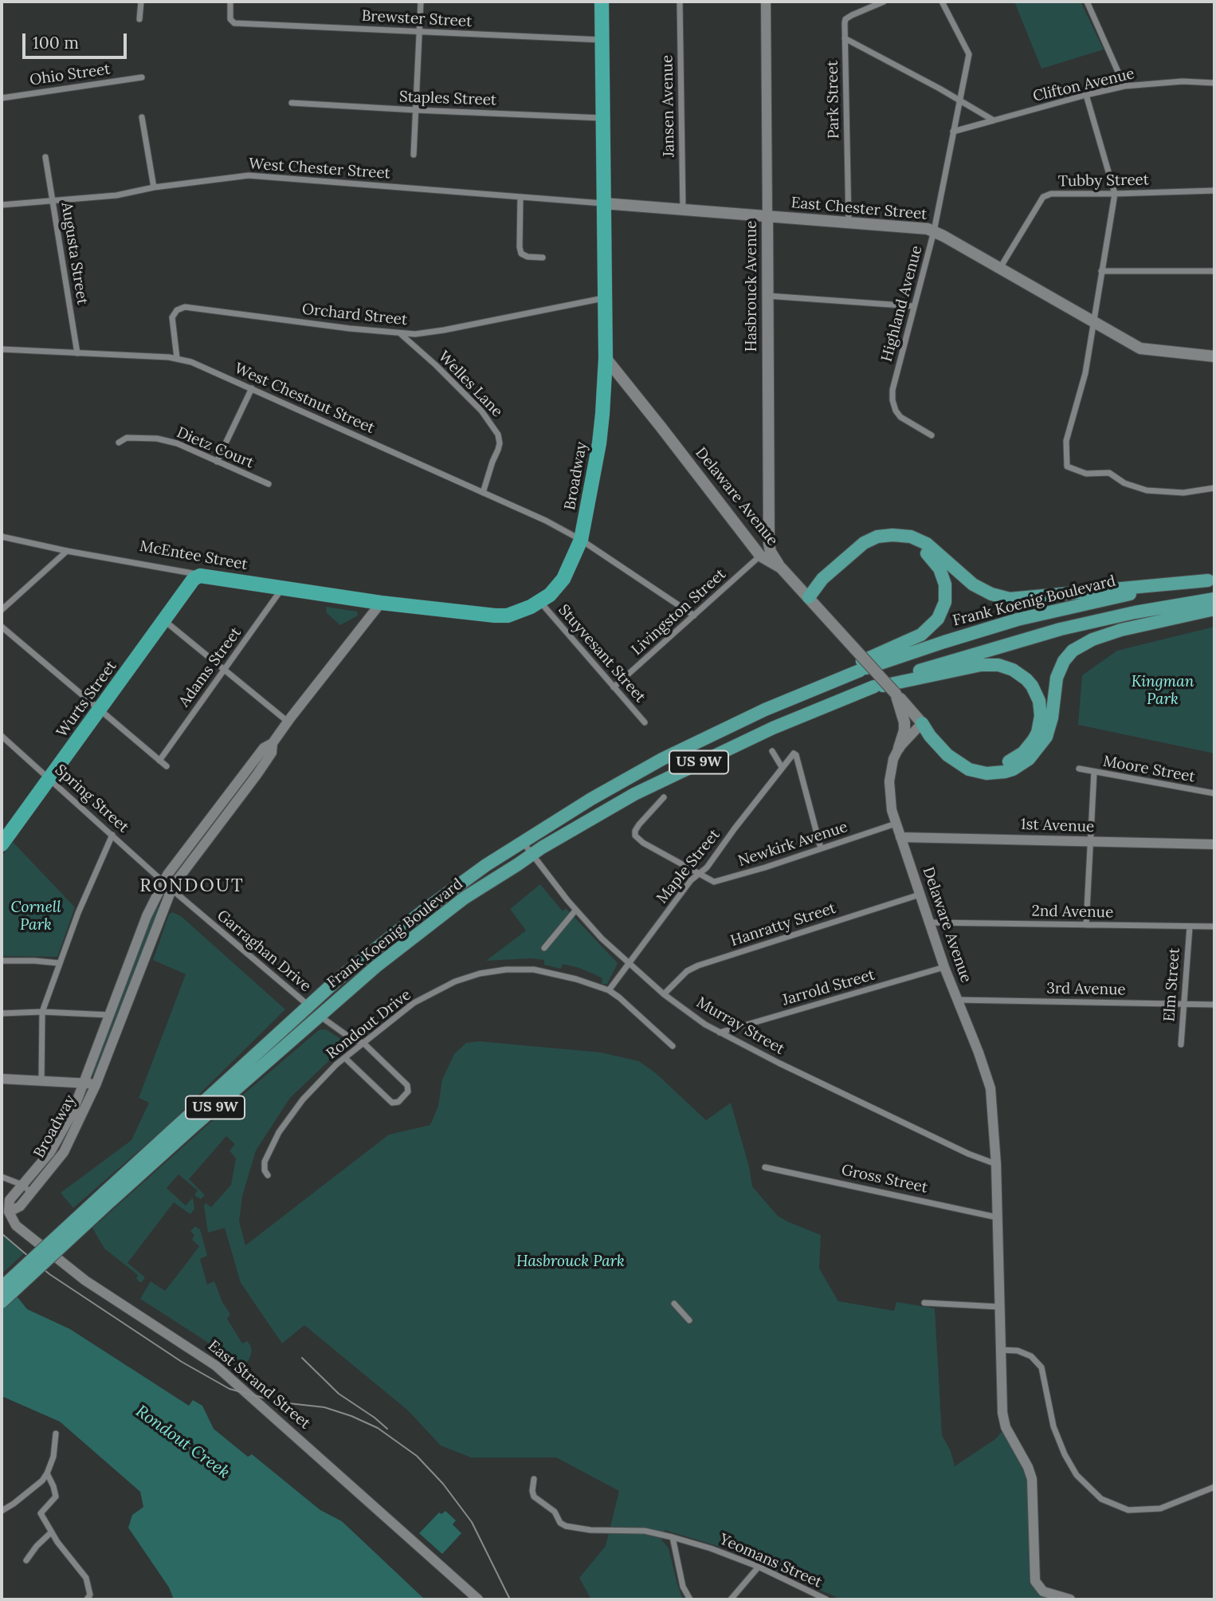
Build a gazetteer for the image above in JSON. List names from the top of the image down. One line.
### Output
{"streets":{"highway":["Broadway","McEntee Street","Wurts Street"],"main road":["East Chester Street","Hasbrouck Avenue","Delaware Avenue","Frank Koenig Boulevard","US 9W"],"street":["Brewster Street","Ohio Street","Clifton Avenue","Staples Street","Park Street","Jansen Avenue","West Chester Street","Tubby Street","Augusta Street","Highland Avenue","Orchard Street","Welles Lane","West Chestnut Street","Dietz Court","Livingston Street","Stuyvesant Street","Adams Street","Moore Street","Spring Street","1st Avenue","Newkirk Avenue","Maple Street","2nd Avenue","Hanratty Street","Garraghan Drive","Elm Street","Jarrold Street","3rd Avenue","Rondout Drive","Murray Street","Gross Street","East Strand Street","Yeomans Street"]},"crossings":[["Brewster Street","Broadway"],["Clifton Avenue","Highland Avenue"],["Staples Street","Broadway"],["Park Street","East Chester Street"],["Jansen Avenue","East Chester Street"],["West Chester Street","East Chester Street"],["West Chester Street","Augusta Street"],["West Chester Street","Broadway"],["Tubby Street","East Chester Street"],["East Chester Street","Hasbrouck Avenue"],["East Chester Street","Highland Avenue"],["East Chester Street","Broadway"],["Augusta Street","West Chestnut Street"],["Hasbrouck Avenue","Delaware Avenue"],["Orchard Street","Welles Lane"],["Orchard Street","West Chestnut Street"],["Orchard Street","Broadway"],["Welles Lane","West Chestnut Street"],["West Chestnut Street","Broadway"],["West Chestnut Street","Livingston Street"],["Broadway","Delaware Avenue"],["Broadway","McEntee Street"],["Broadway","Stuyvesant Street"],["Broadway","Spring Street"],["Broadway","Garraghan Drive"],["Broadway","East Strand Street"],["Delaware Avenue","Livingston Street"],["Delaware Avenue","1st Avenue"],["Delaware Avenue","Newkirk Avenue"],["Delaware Avenue","2nd Avenue"],["Delaware Avenue","Hanratty Street"],["Delaware Avenue","Jarrold Street"],["Delaware Avenue","3rd Avenue"],["Delaware Avenue","Murray Street"],["Delaware Avenue","Gross Street"],["McEntee Street","Adams Street"],["McEntee Street","Wurts Street"],["Frank Koenig Boulevard","Garraghan Drive"],["Frank Koenig Boulevard","Murray Street"],["Livingston Street","Stuyvesant Street"],["Wurts Street","Spring Street"],["Spring Street","Garraghan Drive"],["Newkirk Avenue","Maple Street"],["Maple Street","Murray Street"],["2nd Avenue","Elm Street"],["Hanratty Street","Murray Street"],["Garraghan Drive","Rondout Drive"],["Elm Street","3rd Avenue"],["Jarrold Street","Murray Street"]],"districts":["RONDOUT"],"water":["Rondout Creek"],"parks":["Kingman Park","Cornell Park","Hasbrouck Park"],"scale_bar":"100 m"}
